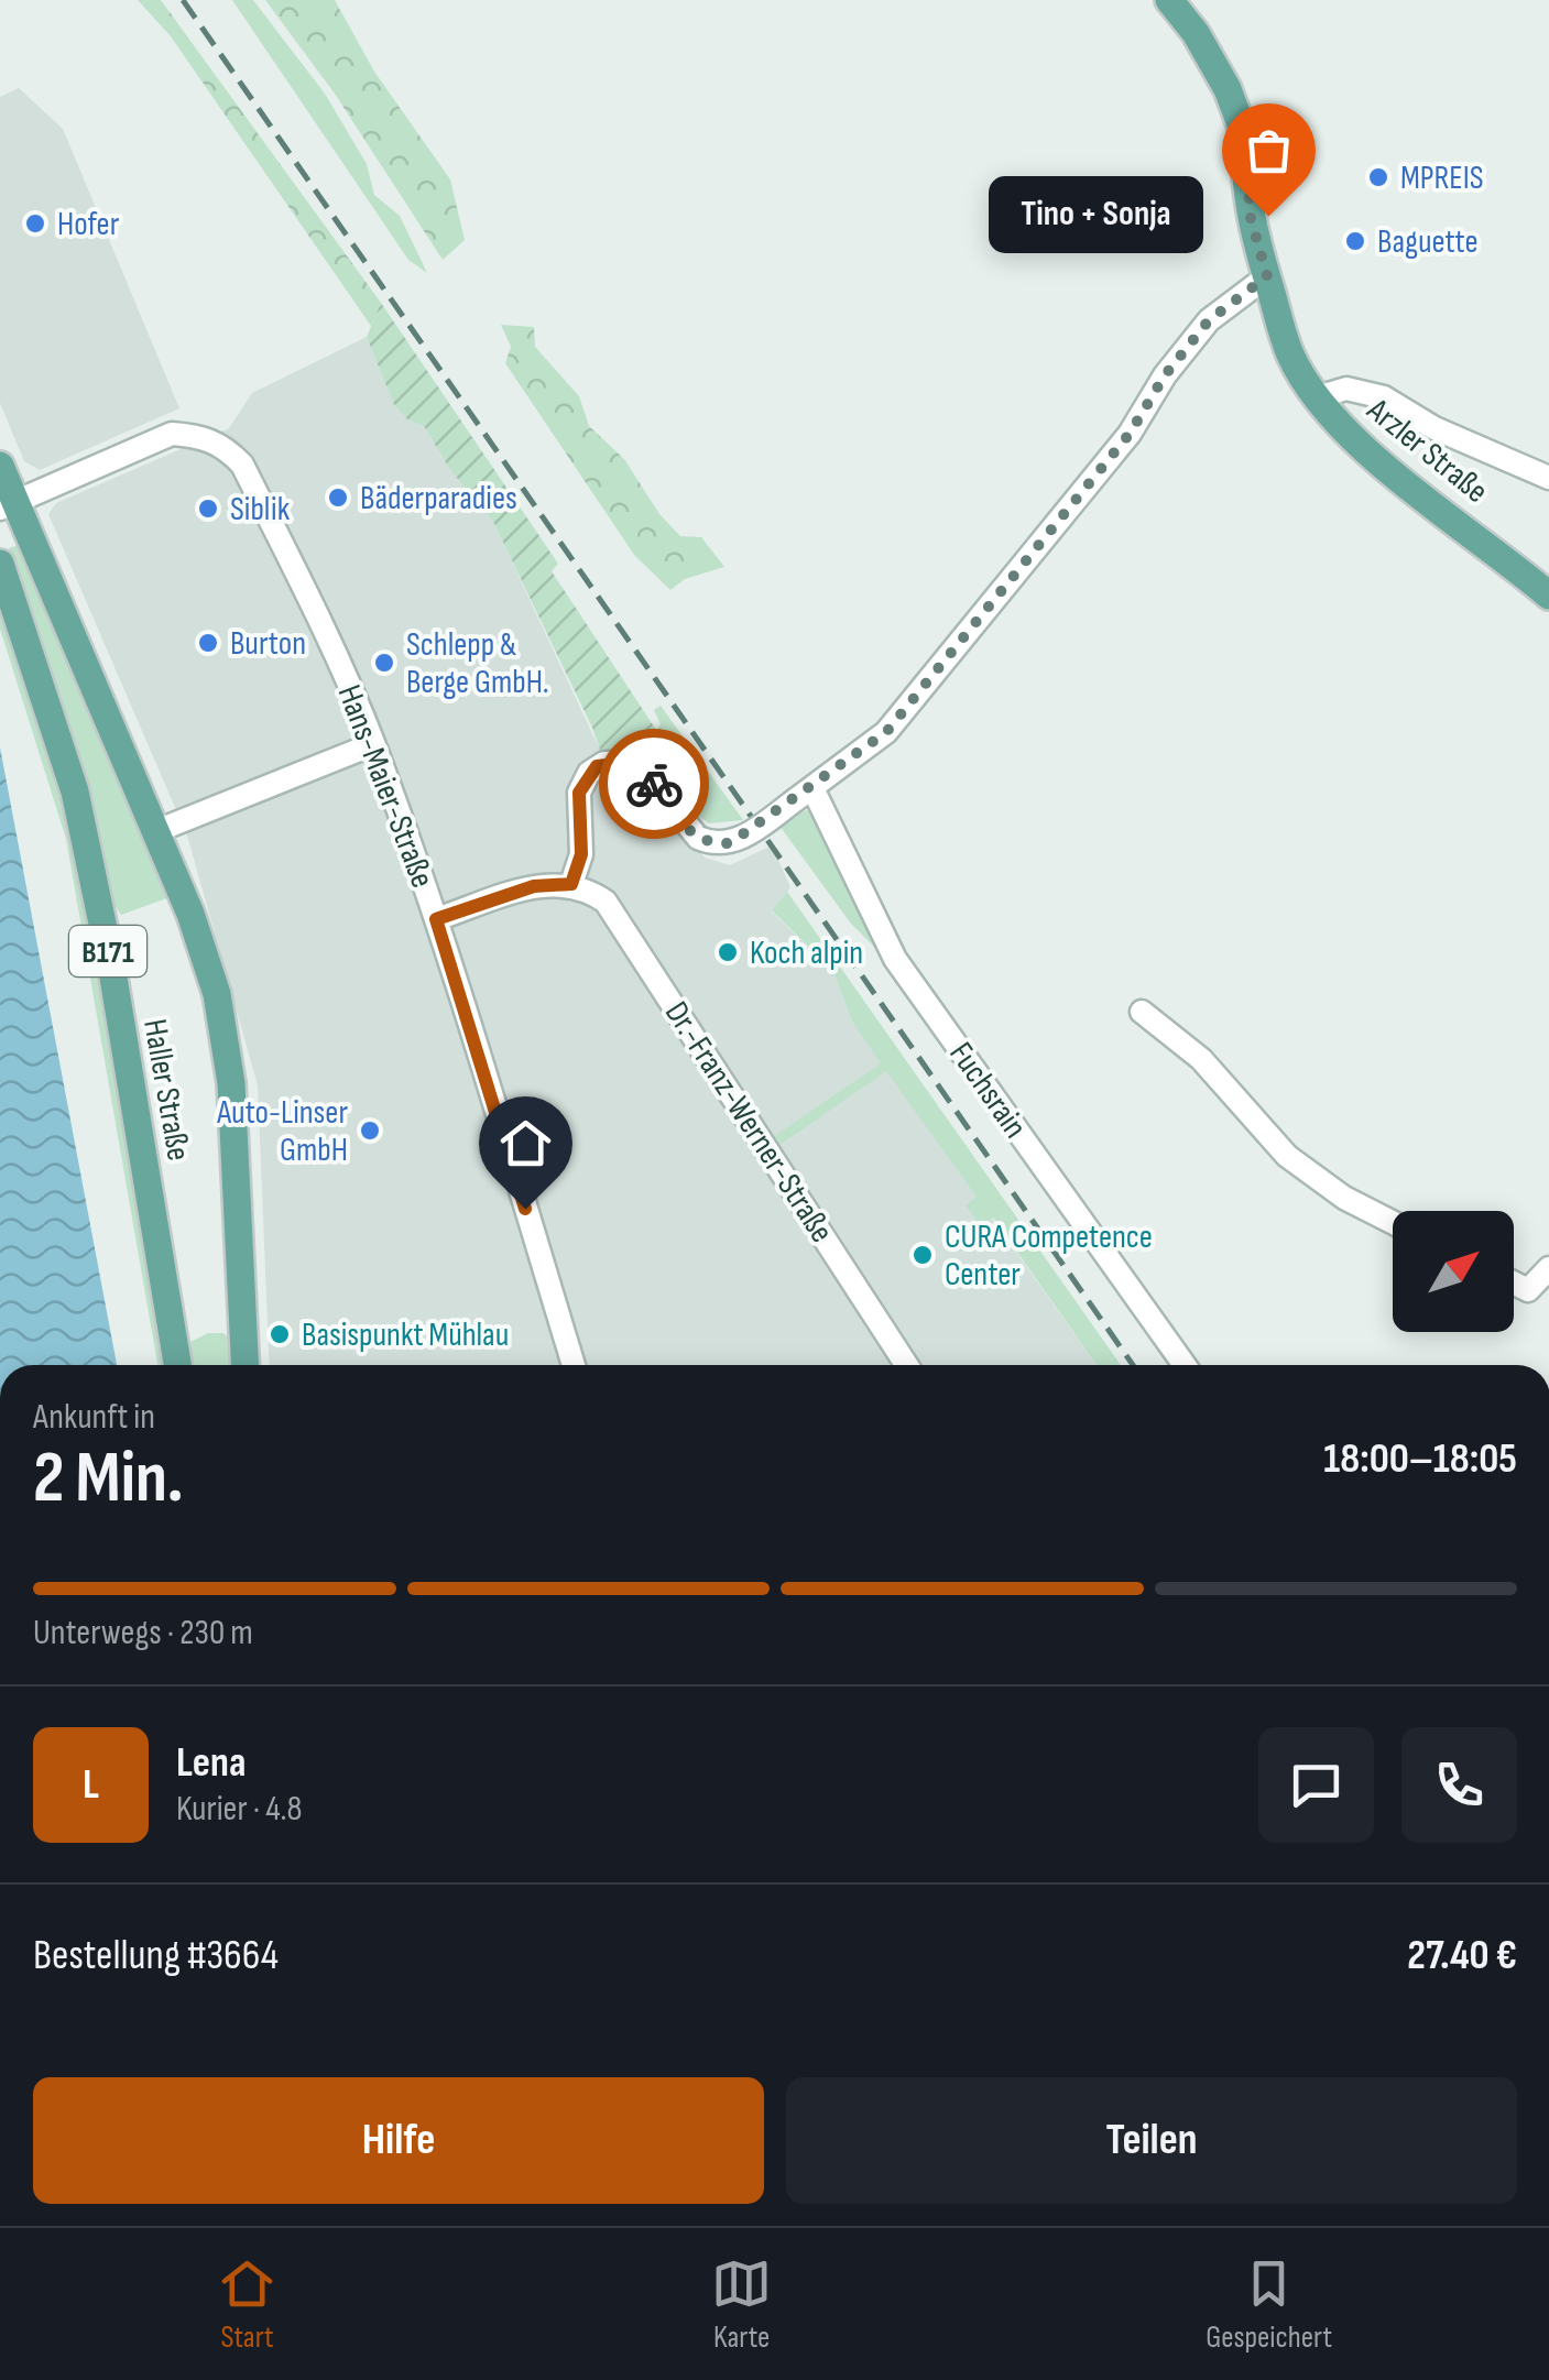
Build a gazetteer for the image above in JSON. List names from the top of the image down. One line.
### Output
{"streets":{"main road":["Arzler Straße","B171","Haller Straße"],"street":["Hans-Maier-Straße","Fuchsrain","Dr.-Franz-Werner-Straße"]},"crossings":[["Hans-Maier-Straße","Haller Straße"]],"places":["MPREIS","Tino + Sonja","Hofer","Baguette","Bäderparadies","Siblik","Burton","Schlepp & Berge GmbH.","Koch alpin","Auto-Linser GmbH","CURA Competence Center","Basispunkt Mühlau"],"north":"top right","page":{"bubble":"Tino + Sonja","heading":["2 Min.","Ankunft in","18:00–18:05"],"panel":["Lena","Kurier · 4.8","Bestellung #3664","27.40 €"],"bar":"Unterwegs · 230 m","round":"L","buttons":["Hilfe","Teilen"],"tabs":["Start","Karte","Gespeichert"]}}
